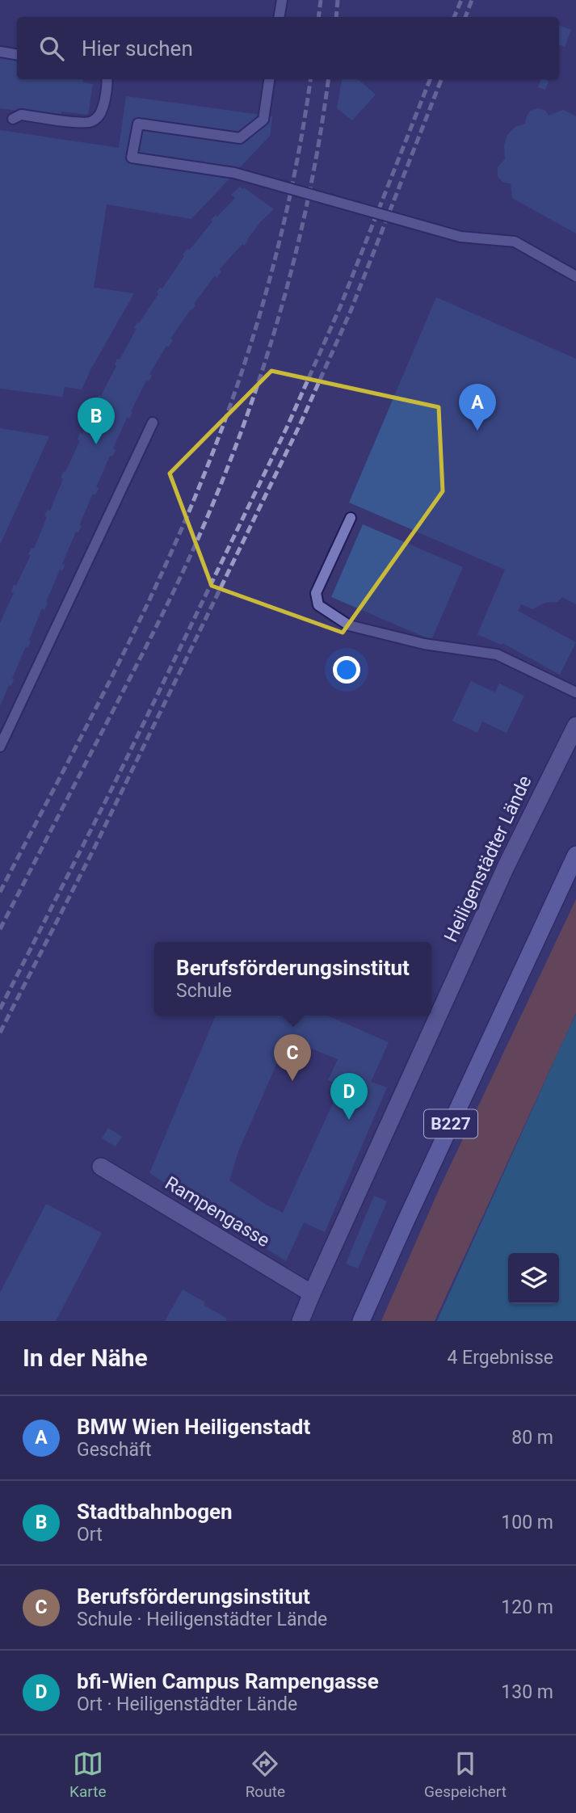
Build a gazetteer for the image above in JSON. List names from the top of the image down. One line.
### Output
{"streets":{"highway":["B227"],"street":["Heiligenstädter Lände","Rampengasse"]},"crossings":[["Heiligenstädter Lände","Rampengasse"]],"page":{"search":"Hier suchen","pins":["A","B","C","D"],"popup":["Berufsförderungsinstitut","Schule"],"heading":["In der Nähe","4 Ergebnisse"],"list":[{"mark":"A","name":"BMW Wien Heiligenstadt","note":"Geschäft","value":"80 m"},{"mark":"B","name":"Stadtbahnbogen","note":"Ort","value":"100 m"},{"mark":"C","name":"Berufsförderungsinstitut","note":"Schule · Heiligenstädter Lände","value":"120 m"},{"mark":"D","name":"bfi-Wien Campus Rampengasse","note":"Ort · Heiligenstädter Lände","value":"130 m"}],"nav":["Karte","Route","Gespeichert"]}}
